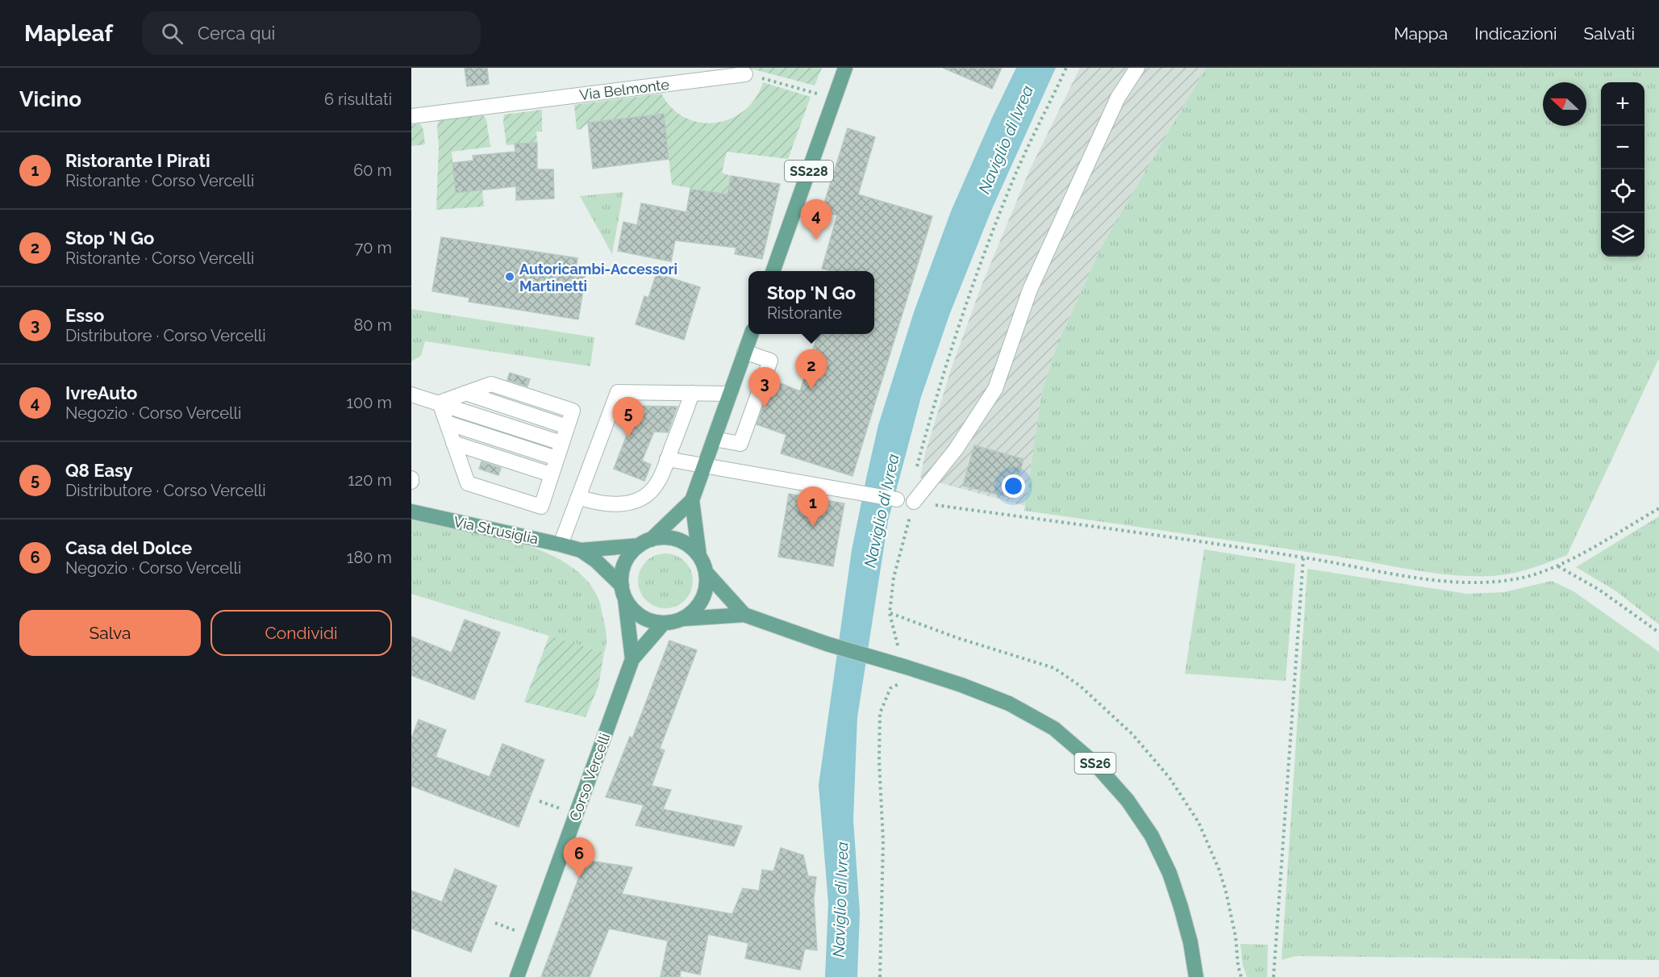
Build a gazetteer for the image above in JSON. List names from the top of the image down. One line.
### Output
{"streets":{"main road":["SS228","Via Strusiglia","SS26","Corso Vercelli"],"street":["Via Belmonte"]},"crossings":[["Via Strusiglia","SS26"],["Via Strusiglia","Corso Vercelli"],["SS26","Corso Vercelli"]],"water":["Naviglio di Ivrea"],"places":["Autoricambi-Accessori Martinetti"],"north":"left","page":{"header":"Mapleaf","search":"Cerca qui","nav":["Mappa","Indicazioni","Salvati"],"heading":["Vicino","6 risultati"],"map_buttons":["+","−"],"list":[{"mark":"1","name":"Ristorante I Pirati","note":"Ristorante · Corso Vercelli","value":"60 m"},{"mark":"2","name":"Stop 'N Go","note":"Ristorante · Corso Vercelli","value":"70 m"},{"mark":"3","name":"Esso","note":"Distributore · Corso Vercelli","value":"80 m"},{"mark":"4","name":"IvreAuto","note":"Negozio · Corso Vercelli","value":"100 m"},{"mark":"5","name":"Q8 Easy","note":"Distributore · Corso Vercelli","value":"120 m"},{"mark":"6","name":"Casa del Dolce","note":"Negozio · Corso Vercelli","value":"180 m"}],"pins":["4","2","3","5","1","6"],"popup":["Stop 'N Go","Ristorante"],"buttons":["Salva","Condividi"]}}
